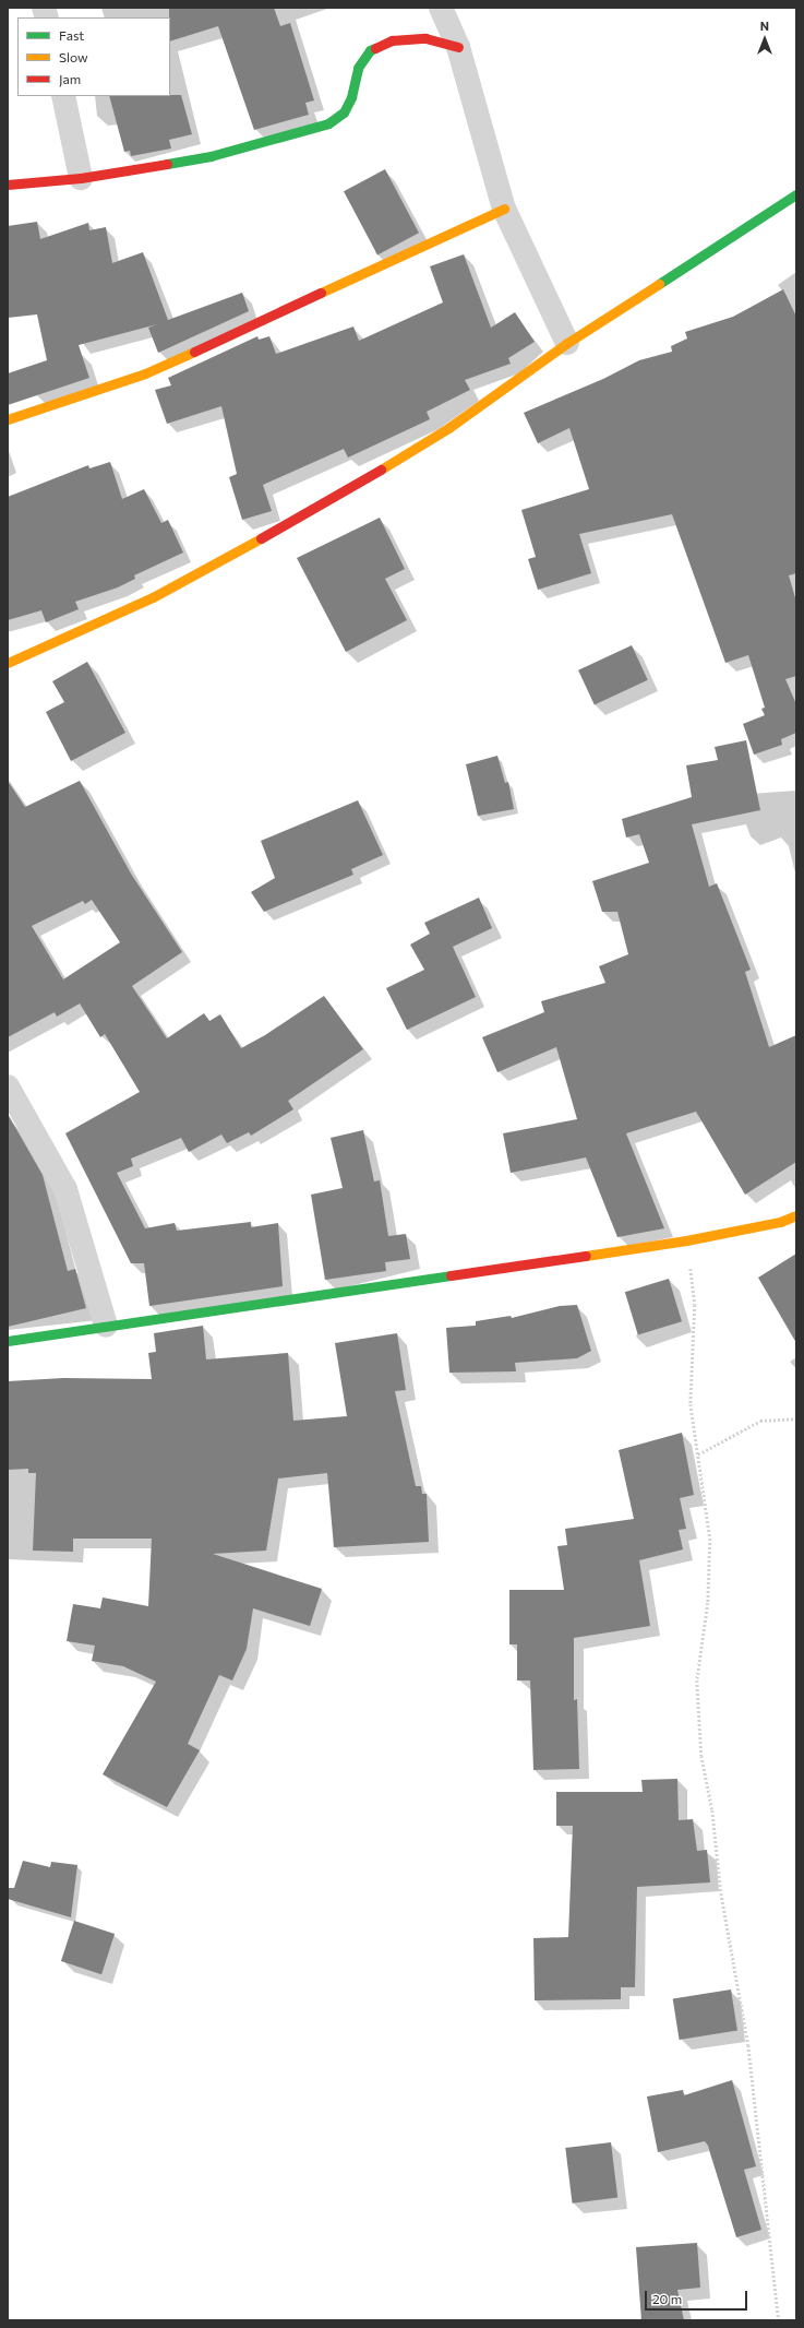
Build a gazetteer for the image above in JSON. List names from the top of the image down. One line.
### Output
{"legend":["Fast","Slow","Jam"],"scale_bar":"20 m","north":"top"}
